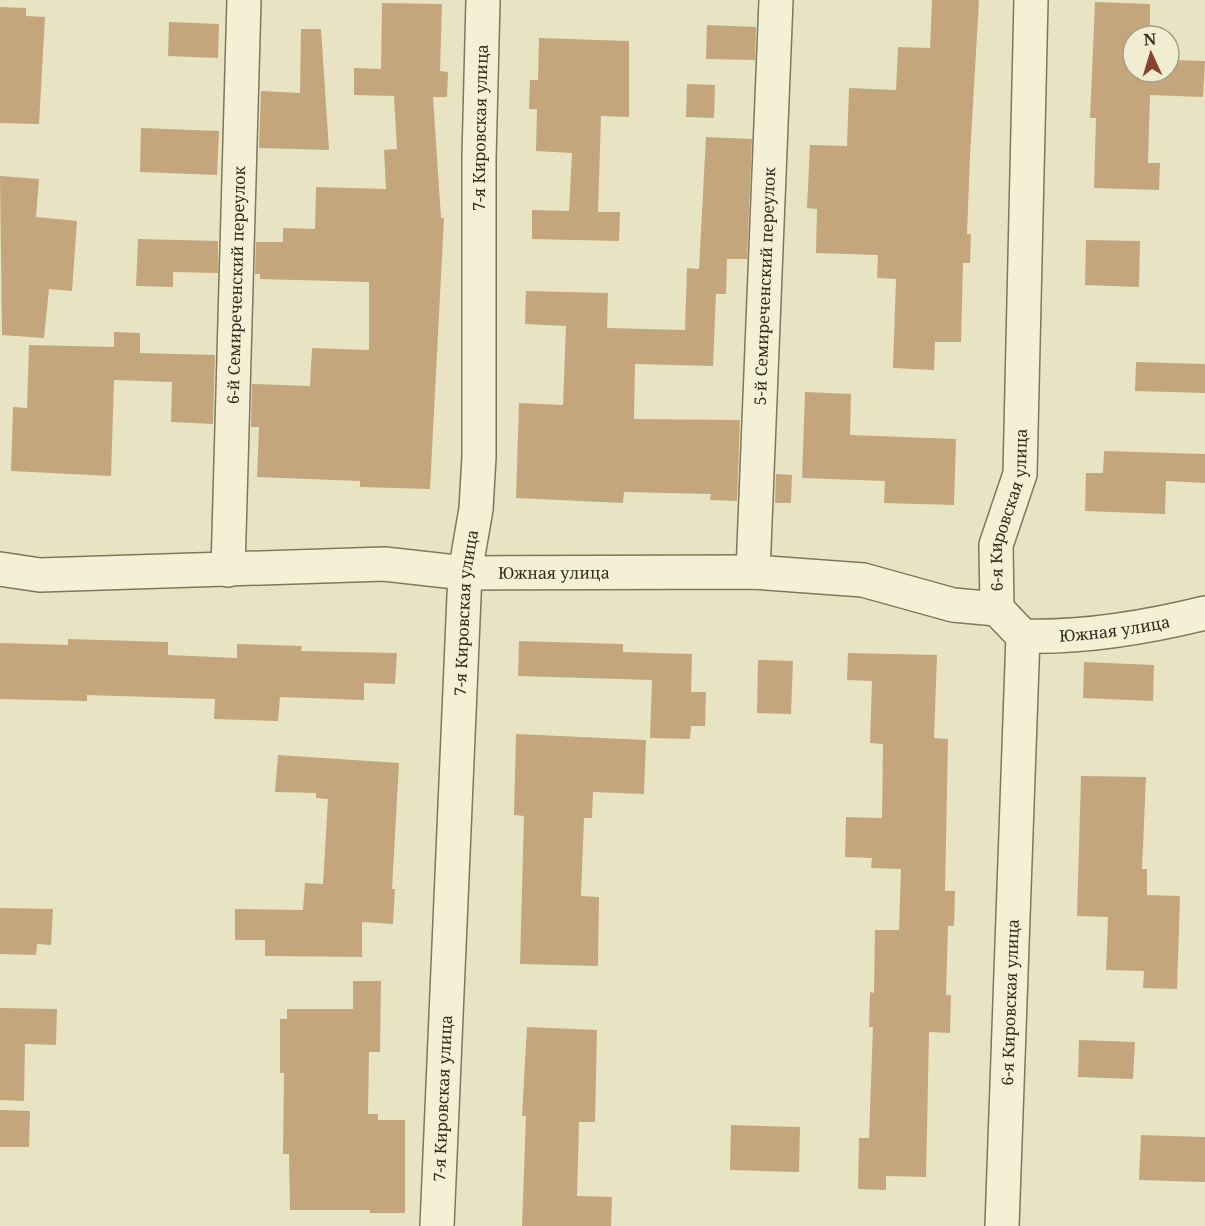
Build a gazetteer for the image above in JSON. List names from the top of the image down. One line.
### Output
{"streets":{"street":["7-я Кировская улица","6-й Семиреченский переулок","5-й Семиреченский переулок","6-я Кировская улица","Южная улица"]},"crossings":[["7-я Кировская улица","Южная улица"],["6-й Семиреченский переулок","Южная улица"],["5-й Семиреченский переулок","Южная улица"],["6-я Кировская улица","Южная улица"]],"north":"top"}
